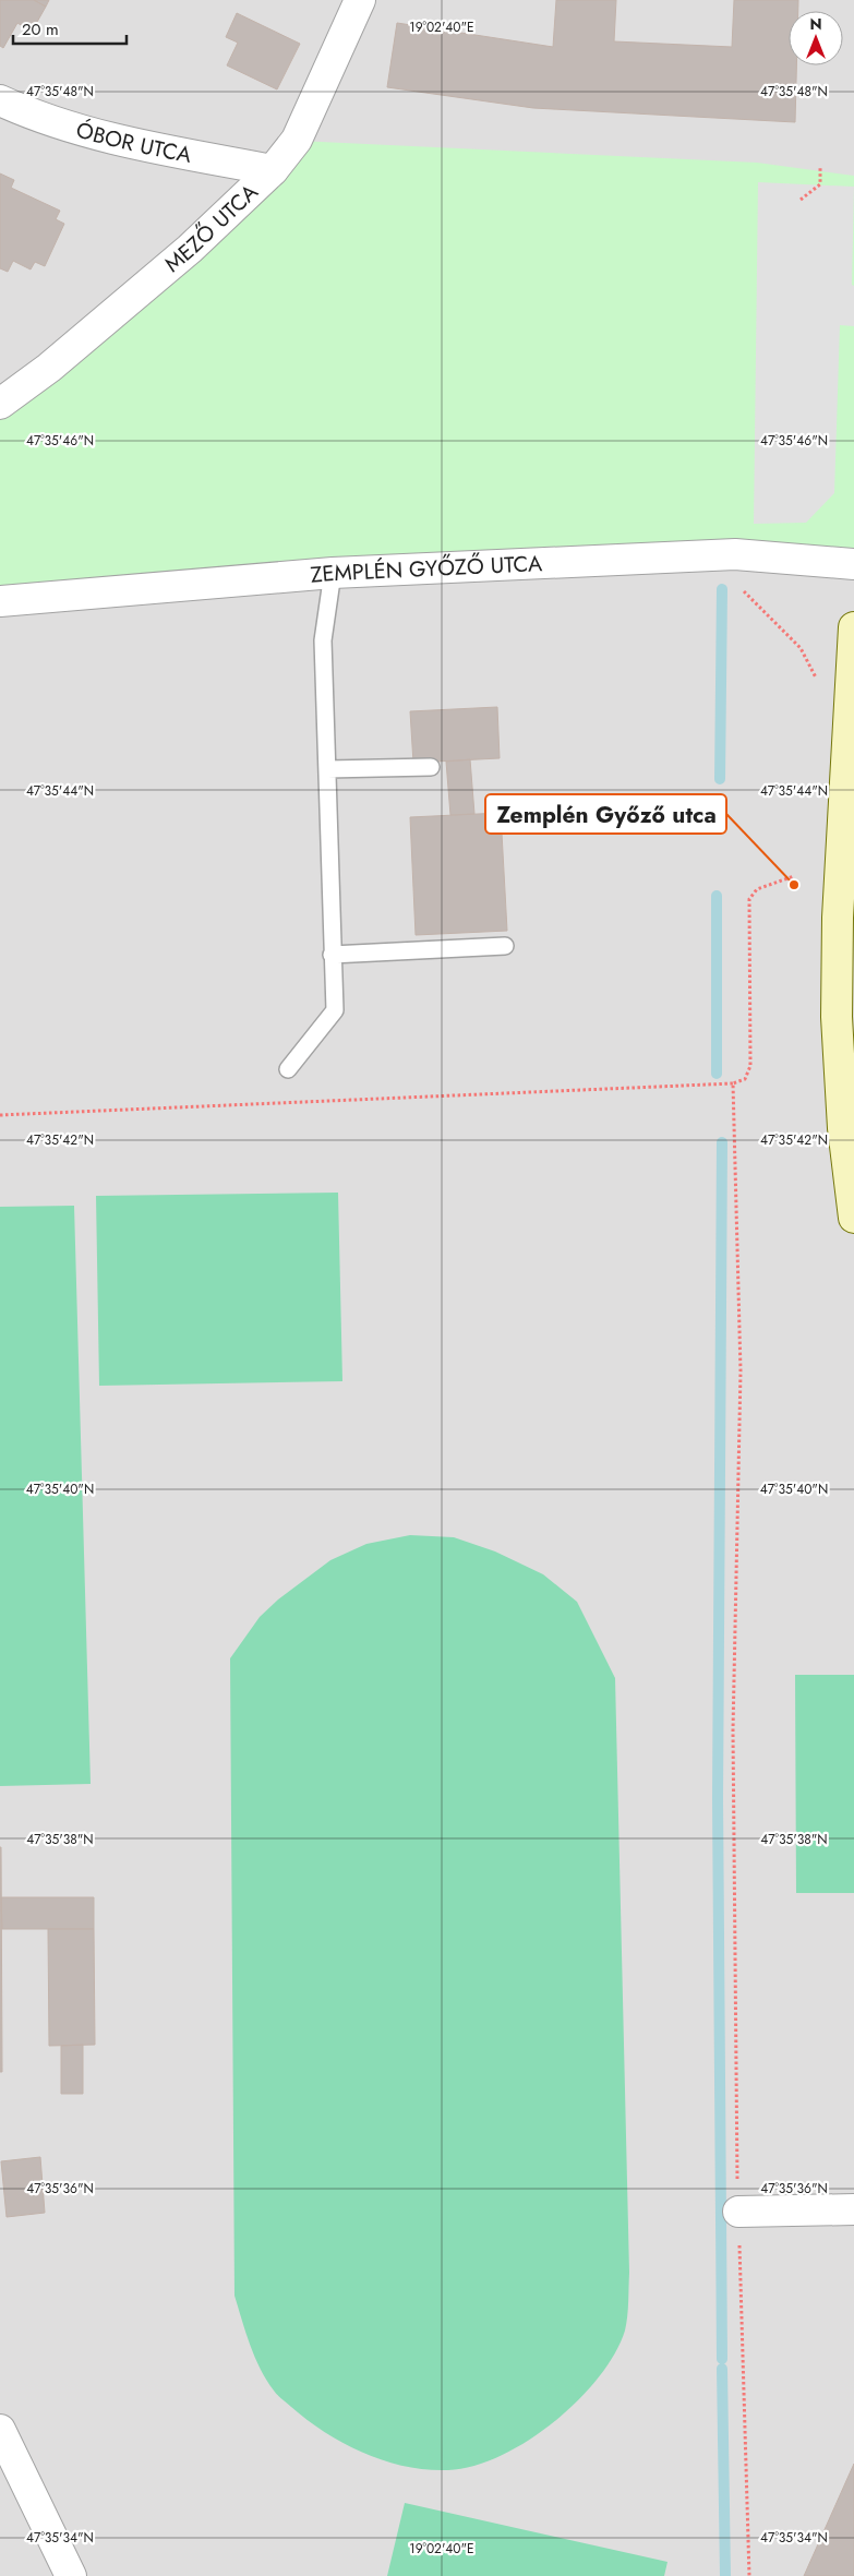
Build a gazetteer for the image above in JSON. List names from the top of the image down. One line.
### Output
{"streets":{"street":["ÓBOR UTCA","MEZŐ UTCA","ZEMPLÉN GYŐZŐ UTCA"]},"crossings":[["ÓBOR UTCA","MEZŐ UTCA"]],"places":["Zemplén Győző utca"],"scale_bar":"20 m","north":"top","coordinates":["19°02'40\"E","47°35'48\"N","47°35'46\"N","47°35'44\"N","47°35'42\"N","47°35'40\"N","47°35'38\"N","47°35'36\"N","47°35'34\"N"]}
